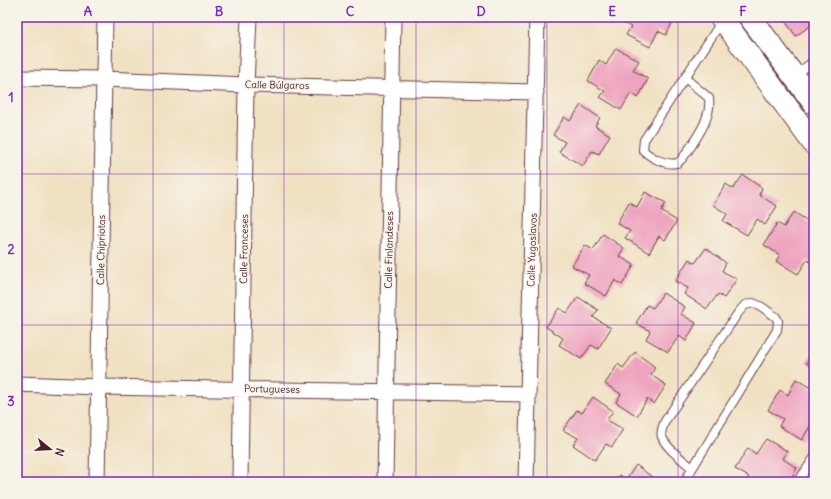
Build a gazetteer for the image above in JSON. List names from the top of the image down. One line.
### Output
{"streets":{"street":["Calle Búlgaros","Calle Franceses","Calle Chipriotas","Calle Finlandeses","Calle Yugoslavos","Portugueses"]},"crossings":[["Calle Búlgaros","Calle Franceses"],["Calle Búlgaros","Calle Chipriotas"],["Calle Búlgaros","Calle Finlandeses"],["Calle Búlgaros","Calle Yugoslavos"],["Calle Franceses","Portugueses"],["Calle Chipriotas","Portugueses"],["Calle Finlandeses","Portugueses"],["Calle Yugoslavos","Portugueses"]],"north":"right","grid":{"columns":["A","B","C","D","E","F"],"rows":["1","2","3"]}}
